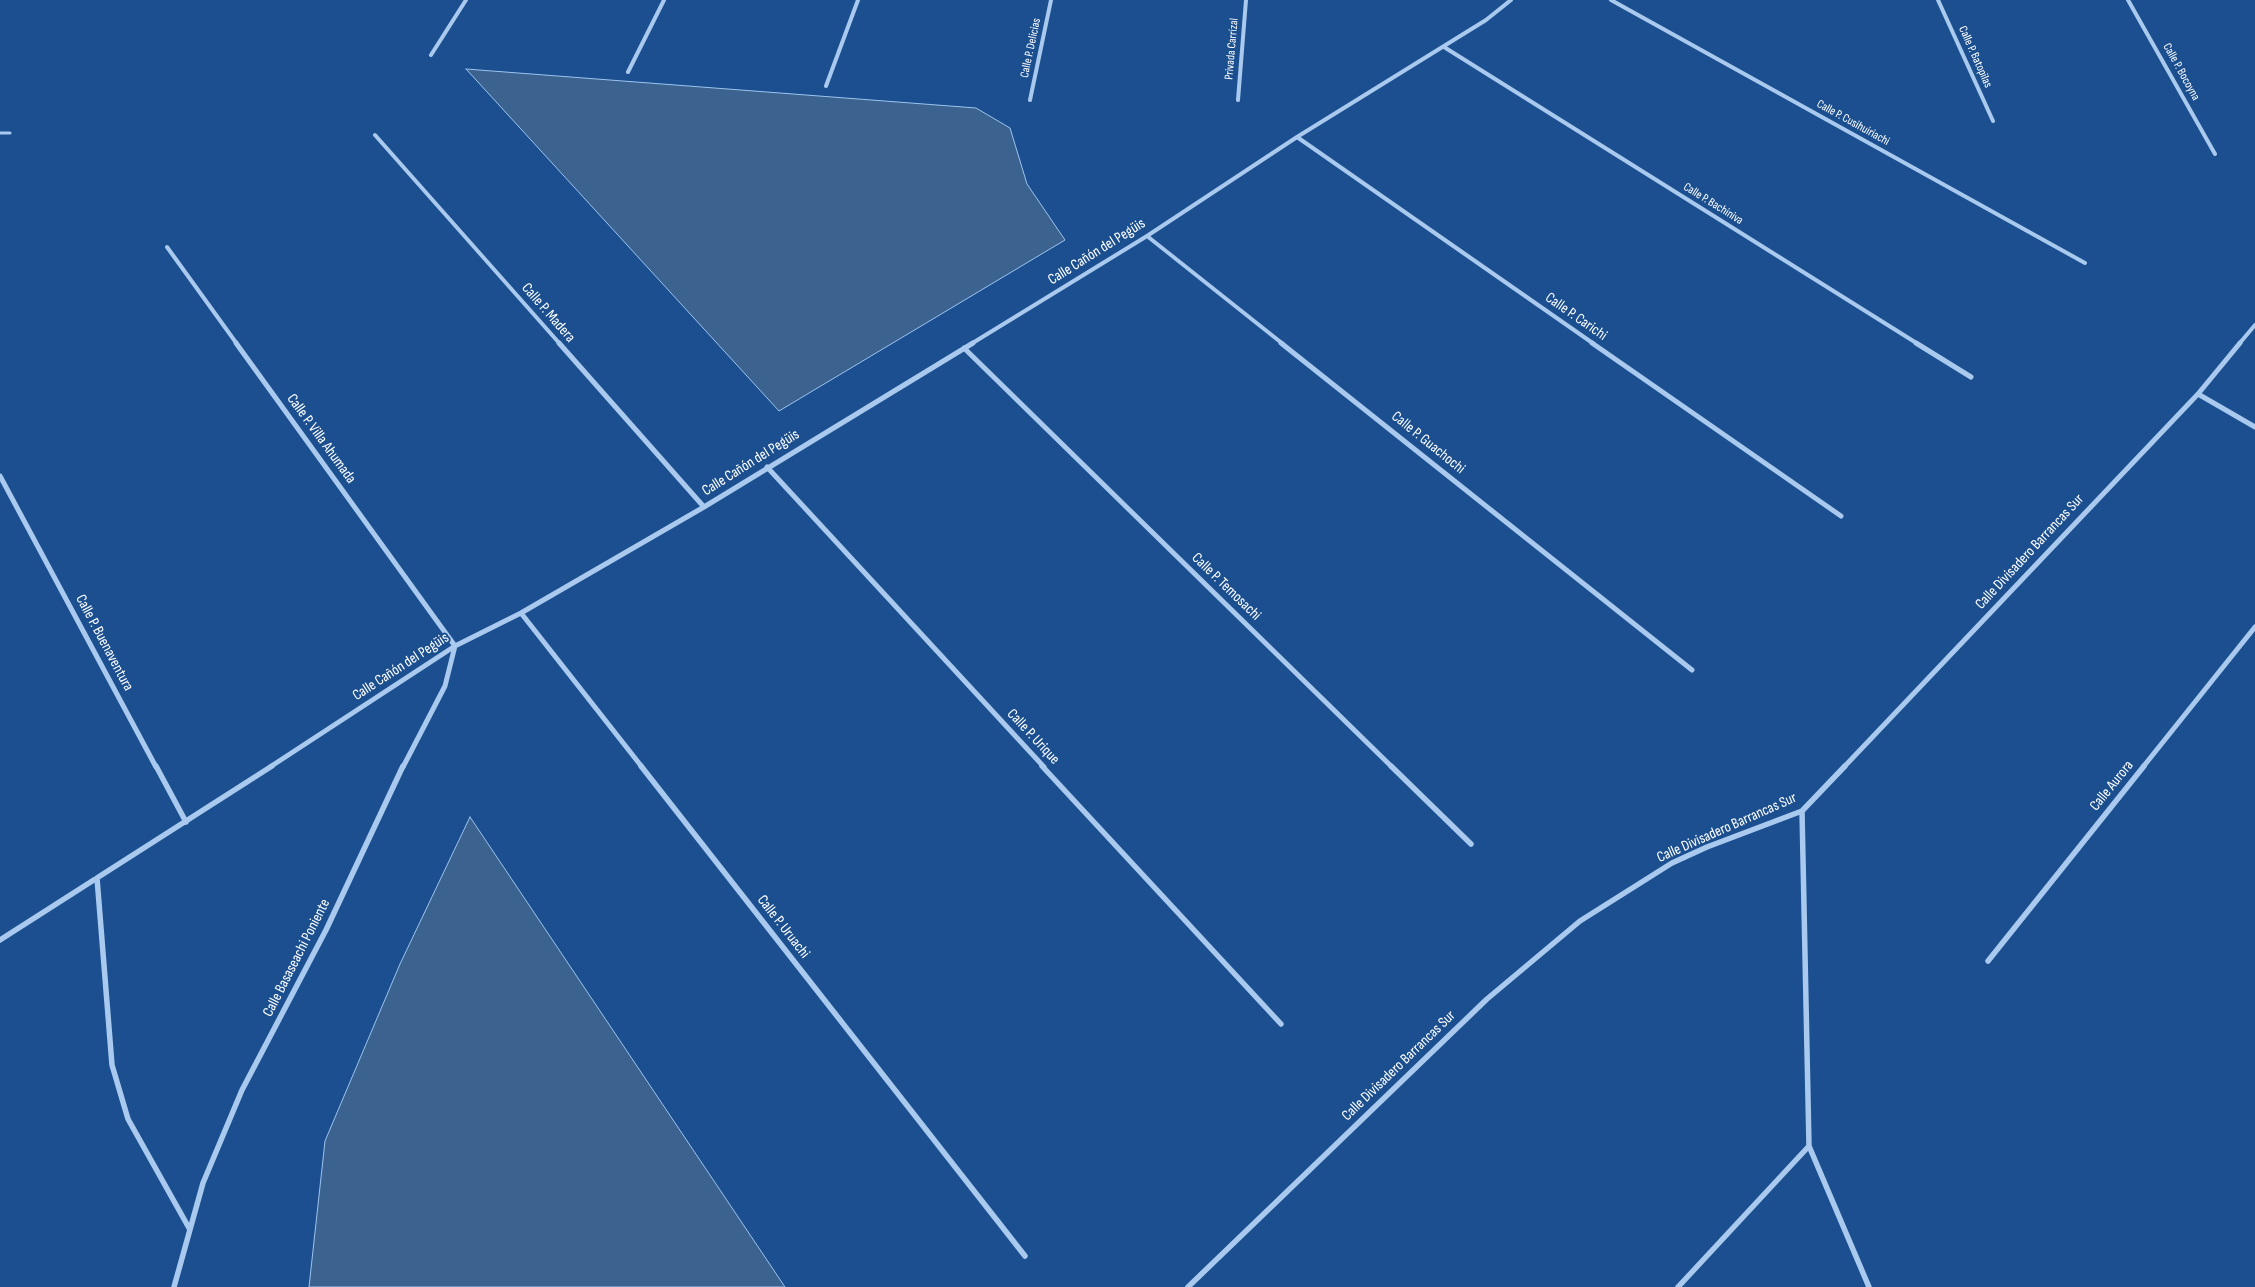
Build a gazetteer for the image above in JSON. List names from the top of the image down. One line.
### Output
{"streets":{"street":["Calle P. Delicias","Privada Carrizal","Calle P. Batopilas","Calle P. Bocoyna","Calle P. Cusihuiriachi","Calle P. Bachiniva","Calle Cañón del Pegüis","Calle P. Madera","Calle P. Carichi","Calle P. Villa Ahumada","Calle P. Guachochi","Calle Divisadero Barrancas Sur","Calle P. Temosachi","Calle P. Buenaventura","Calle P. Urique","Calle Aurora","Calle P. Uruachi","Calle Basaseachi Poniente"]},"crossings":[["Calle P. Bachiniva","Calle Cañón del Pegüis"],["Calle Cañón del Pegüis","Calle P. Madera"],["Calle Cañón del Pegüis","Calle P. Carichi"],["Calle Cañón del Pegüis","Calle P. Villa Ahumada"],["Calle Cañón del Pegüis","Calle P. Guachochi"],["Calle Cañón del Pegüis","Calle P. Temosachi"],["Calle Cañón del Pegüis","Calle P. Buenaventura"],["Calle Cañón del Pegüis","Calle P. Urique"],["Calle Cañón del Pegüis","Calle P. Uruachi"],["Calle Cañón del Pegüis","Calle Basaseachi Poniente"],["Calle P. Villa Ahumada","Calle Basaseachi Poniente"]]}
